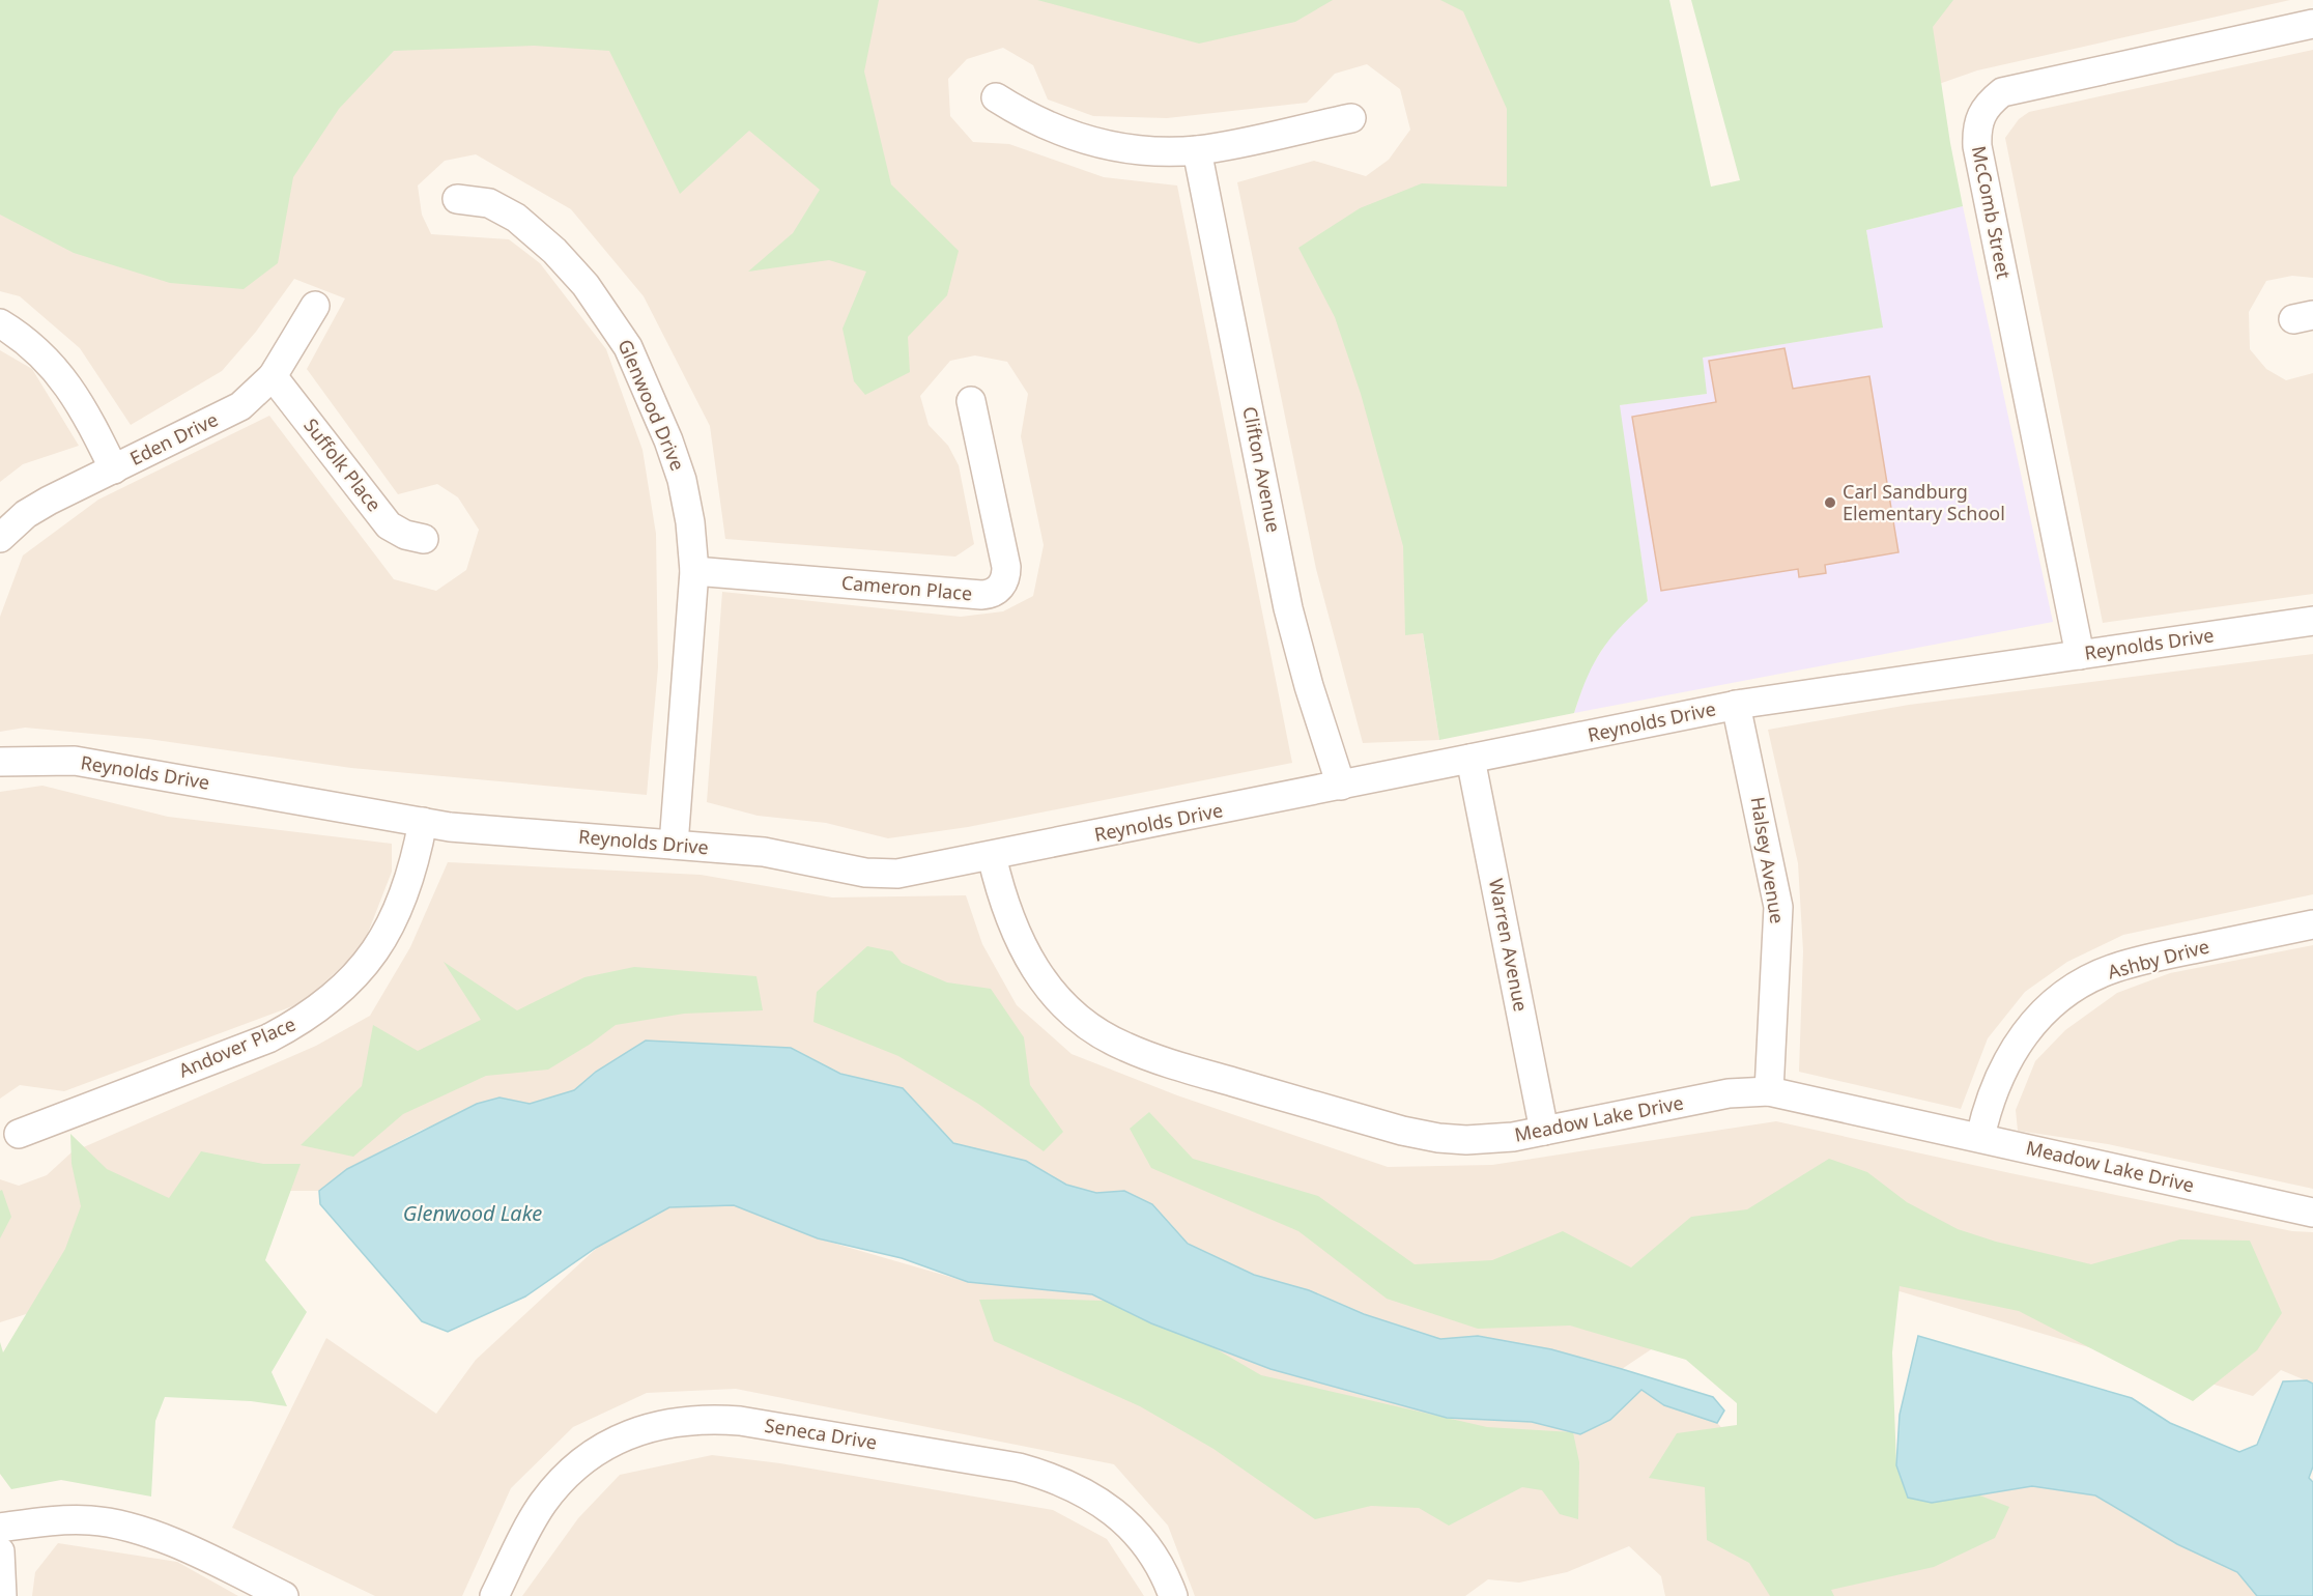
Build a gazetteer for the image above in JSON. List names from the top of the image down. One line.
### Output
{"streets":{"street":["McComb Street","Glenwood Drive","Eden Drive","Suffolk Place","Clifton Avenue","Cameron Place","Reynolds Drive","Halsey Avenue","Warren Avenue","Ashby Drive","Andover Place","Meadow Lake Drive","Seneca Drive"]},"crossings":[["McComb Street","Reynolds Drive"],["Glenwood Drive","Cameron Place"],["Glenwood Drive","Reynolds Drive"],["Eden Drive","Suffolk Place"],["Clifton Avenue","Reynolds Drive"],["Reynolds Drive","Halsey Avenue"],["Reynolds Drive","Warren Avenue"],["Reynolds Drive","Andover Place"],["Reynolds Drive","Meadow Lake Drive"],["Halsey Avenue","Meadow Lake Drive"],["Warren Avenue","Meadow Lake Drive"],["Ashby Drive","Meadow Lake Drive"]],"water":["Glenwood Lake"],"places":["Carl Sandburg Elementary School"]}
